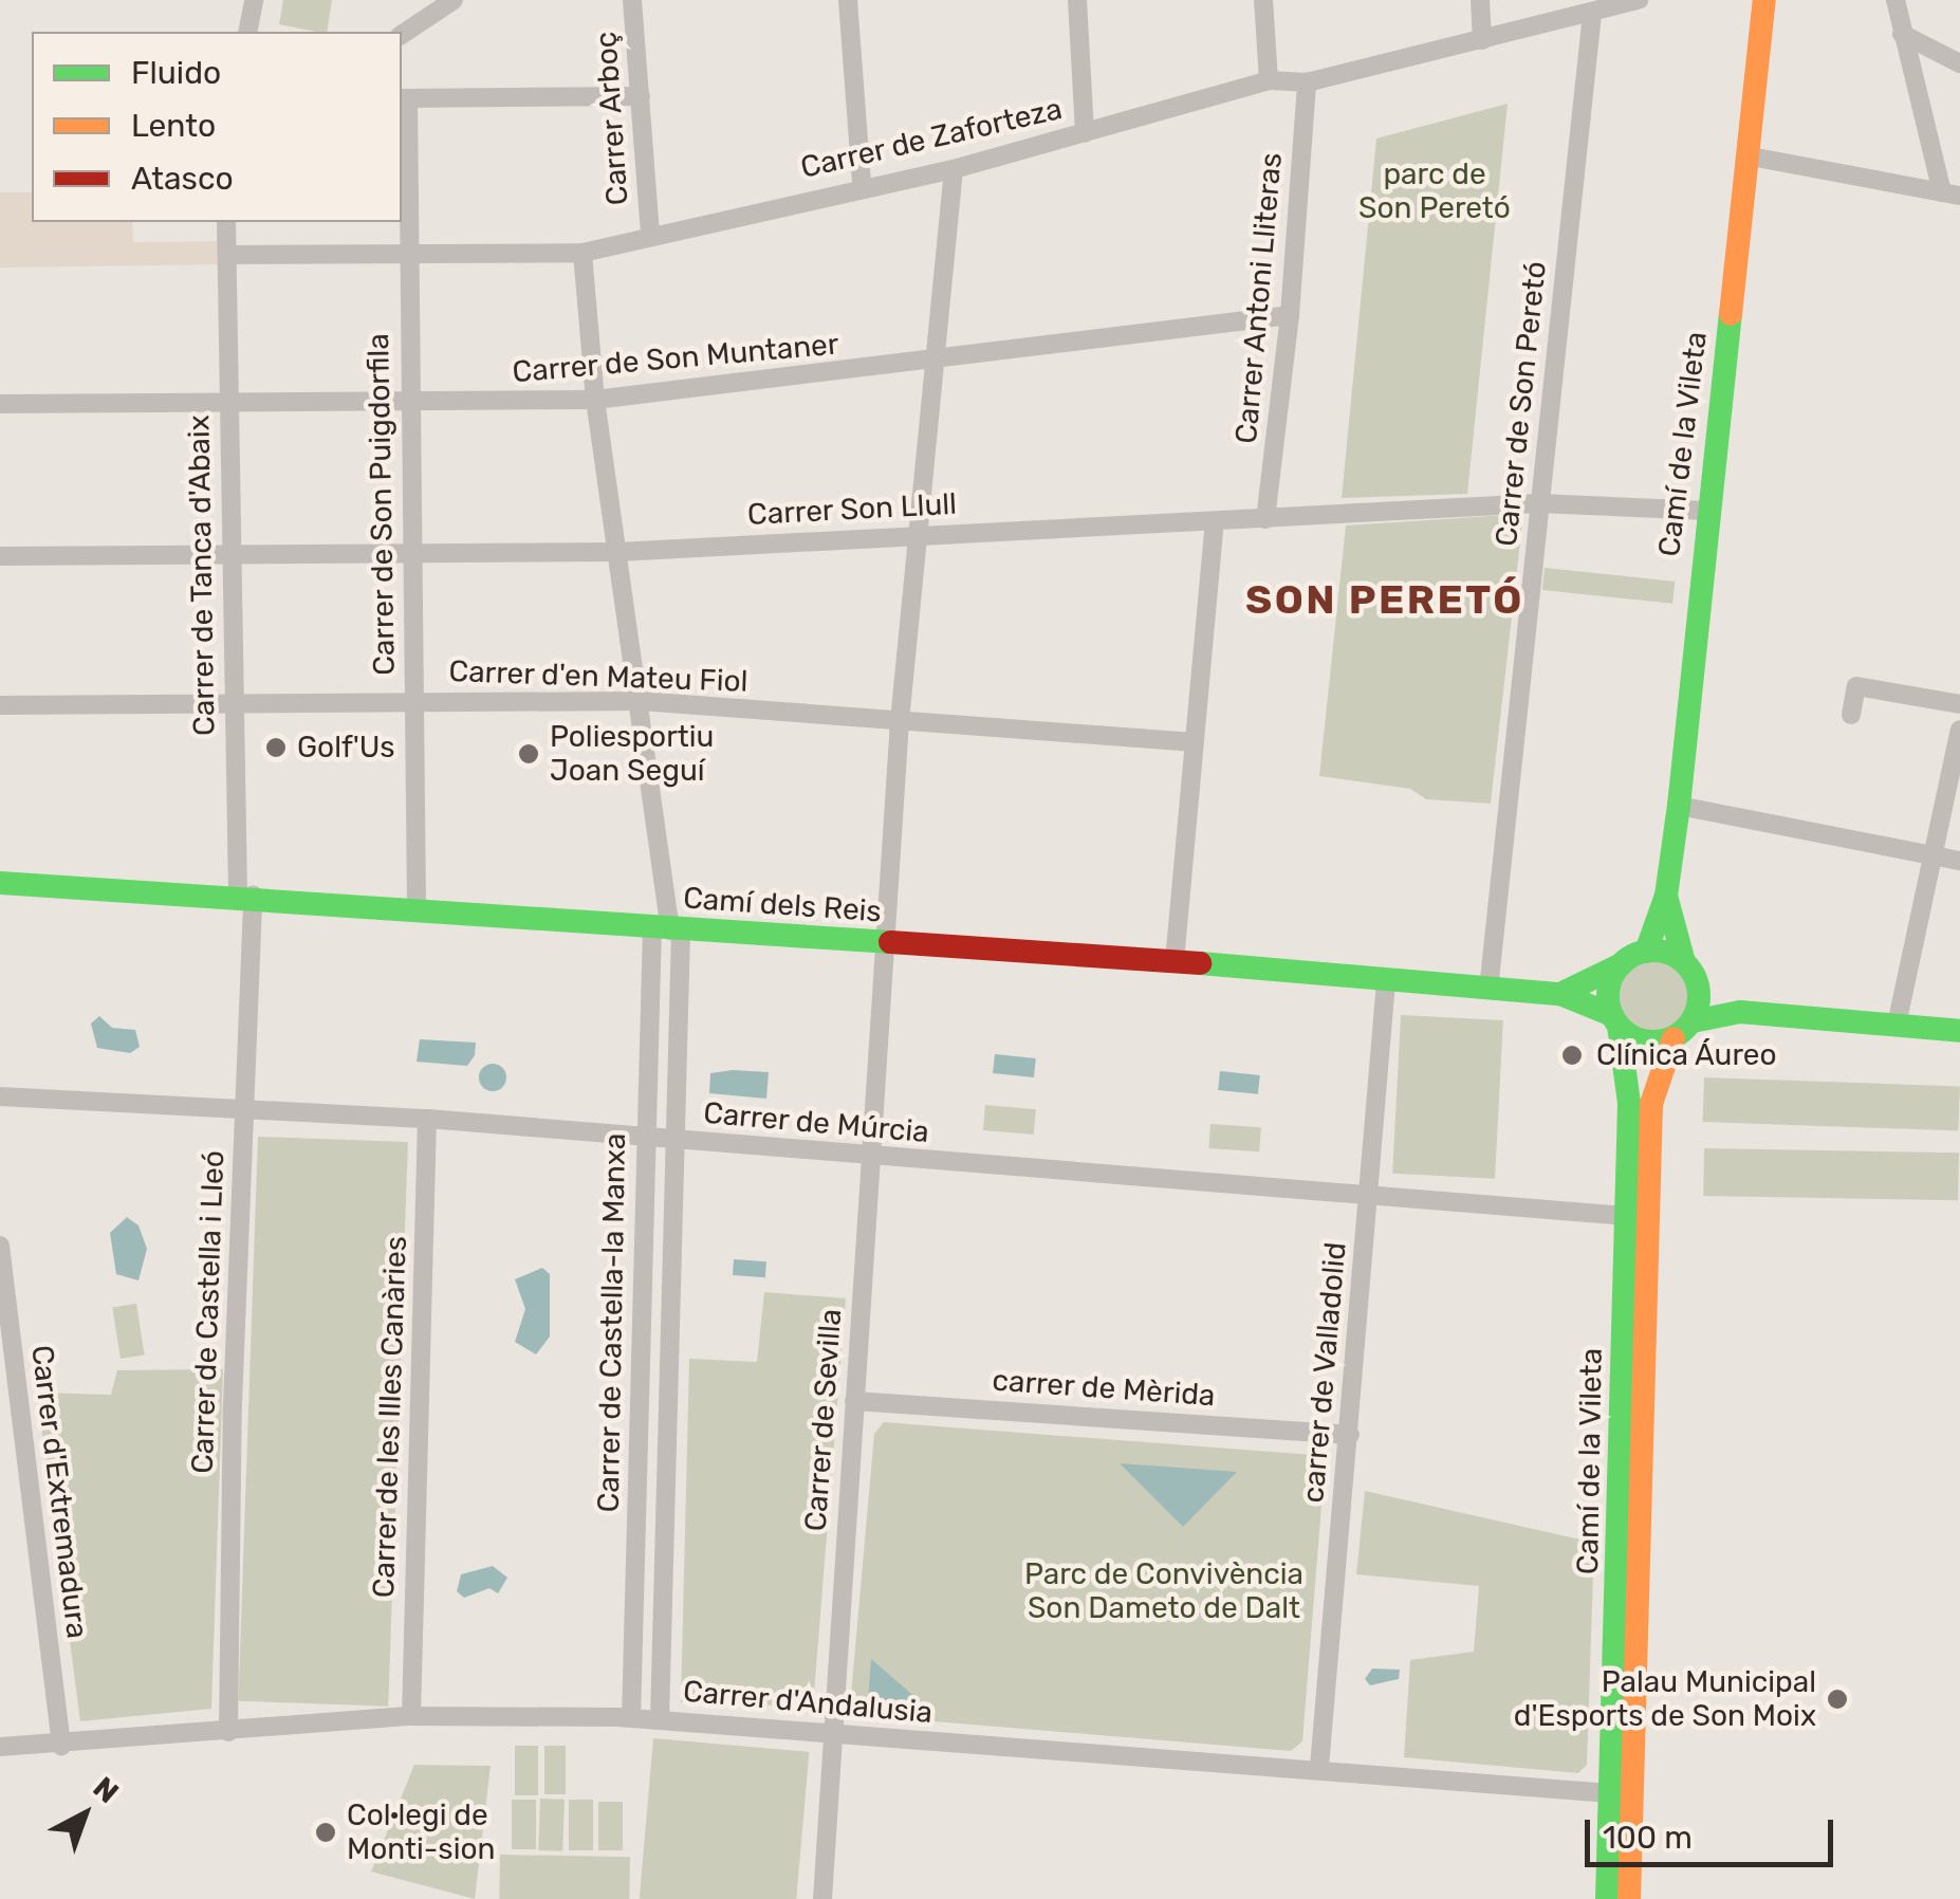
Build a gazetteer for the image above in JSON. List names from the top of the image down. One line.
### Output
{"streets":{"street":["Carrer Arboç","Carrer de Zaforteza","Carrer Antoni Lliteras","Carrer de Son Muntaner","Carrer de Son Peretó","Camí de la Vileta","Carrer de Son Puigdorfila","Carrer Son Llull","Carrer de Tanca d'Abaix","Carrer d'en Mateu Fiol","Camí dels Reis","Carrer de Múrcia","Carrer de Castella i Lleó","Carrer de Castella-la Manxa","carrer de Valladolid","carrer de Mèrida","Carrer de les Illes Canàries","Carrer de Sevilla","Carrer d'Extremadura","Carrer d'Andalusia"]},"crossings":[["Carrer Arboç","Carrer de Zaforteza"],["Carrer de Zaforteza","Carrer Antoni Lliteras"],["Carrer de Zaforteza","Carrer de Son Peretó"],["Carrer de Zaforteza","Carrer de Son Puigdorfila"],["Carrer de Zaforteza","Carrer de Tanca d'Abaix"],["Carrer de Zaforteza","Carrer de Sevilla"],["Carrer Antoni Lliteras","Carrer de Son Muntaner"],["Carrer Antoni Lliteras","Carrer Son Llull"],["Carrer de Son Muntaner","Carrer de Son Puigdorfila"],["Carrer de Son Muntaner","Carrer de Tanca d'Abaix"],["Carrer de Son Muntaner","Carrer de Sevilla"],["Carrer de Son Peretó","Carrer Son Llull"],["Carrer de Son Peretó","Camí dels Reis"],["Camí de la Vileta","Carrer Son Llull"],["Camí de la Vileta","Camí dels Reis"],["Camí de la Vileta","Carrer de Múrcia"],["Camí de la Vileta","Carrer d'Andalusia"],["Carrer de Son Puigdorfila","Carrer Son Llull"],["Carrer de Son Puigdorfila","Carrer d'en Mateu Fiol"],["Carrer de Son Puigdorfila","Camí dels Reis"],["Carrer Son Llull","Carrer de Tanca d'Abaix"],["Carrer Son Llull","Carrer de Sevilla"],["Carrer de Tanca d'Abaix","Carrer d'en Mateu Fiol"],["Carrer de Tanca d'Abaix","Camí dels Reis"],["Carrer de Tanca d'Abaix","Carrer de Castella i Lleó"],["Carrer d'en Mateu Fiol","Carrer de Sevilla"],["Camí dels Reis","Carrer de Castella i Lleó"],["Camí dels Reis","Carrer de Castella-la Manxa"],["Camí dels Reis","carrer de Valladolid"],["Camí dels Reis","Carrer de Sevilla"],["Carrer de Múrcia","Carrer de Castella i Lleó"],["Carrer de Múrcia","Carrer de Castella-la Manxa"],["Carrer de Múrcia","carrer de Valladolid"],["Carrer de Múrcia","Carrer de les Illes Canàries"],["Carrer de Múrcia","Carrer de Sevilla"],["Carrer de Castella i Lleó","Carrer d'Andalusia"],["Carrer de Castella-la Manxa","Carrer d'Andalusia"],["carrer de Valladolid","carrer de Mèrida"],["carrer de Valladolid","Carrer d'Andalusia"],["carrer de Mèrida","Carrer de Sevilla"],["Carrer de les Illes Canàries","Carrer d'Andalusia"],["Carrer de Sevilla","Carrer d'Andalusia"],["Carrer d'Extremadura","Carrer d'Andalusia"]],"districts":["SON PERETÓ"],"parks":["parc de Son Peretó","Parc de Convivència Son Dameto de Dalt"],"places":["Golf'Us","Poliesportiu Joan Seguí","Clínica Áureo","Palau Municipal d'Esports de Son Moix","Col·legi de Monti-sion"],"legend":["Fluido","Lento","Atasco"],"scale_bar":"100 m","north":"top right"}
